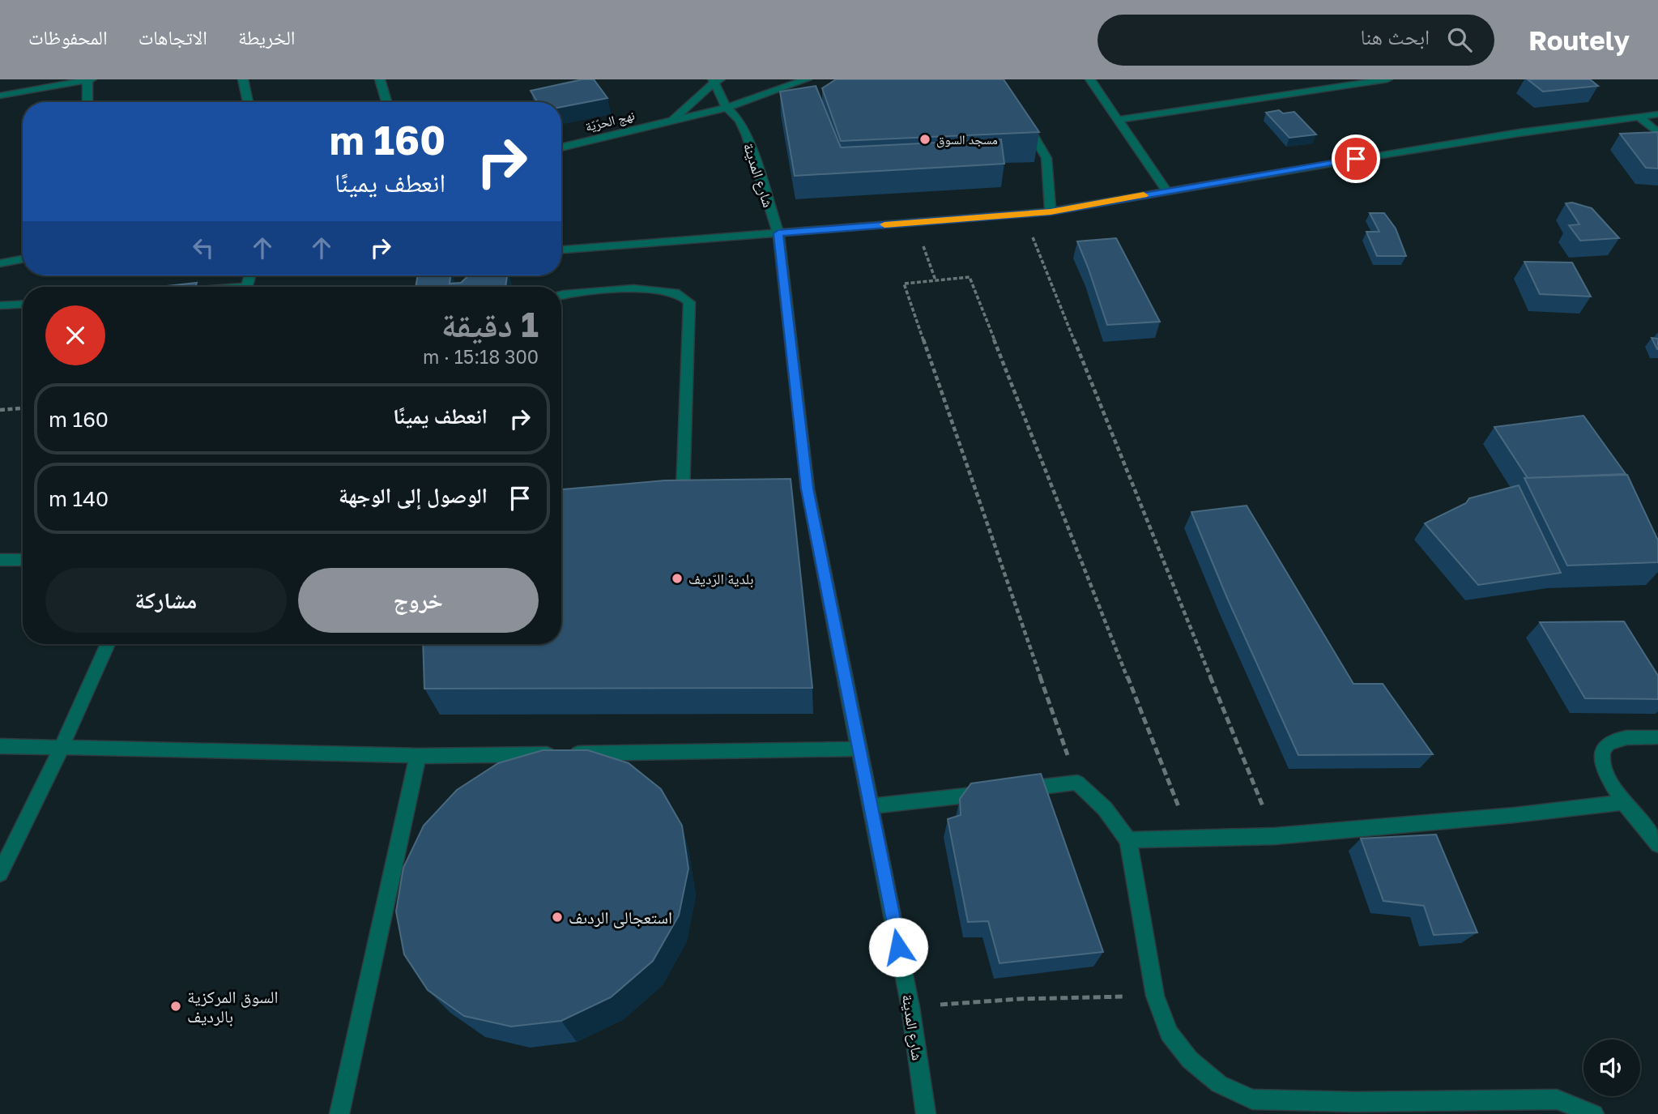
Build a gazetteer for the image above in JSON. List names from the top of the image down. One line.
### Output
{"streets":{"street":["نهج الحرّيّة","شارع المدينة"]},"crossings":[["نهج الحرّيّة","شارع المدينة"]],"places":["مسجد السوق","بلدية الرّديف","استعجالى الردىف","السوق المركزية بالرديف"],"page":{"header":"Routely","search":"ابحث هنا","nav":["الخريطة","الاتجاهات","المحفوظات"],"turn":["160 m","انعطف يمينًا"],"heading":["1 دقيقة","300 m · 15:18"],"list":[{"name":"انعطف يمينًا","value":"160 m"},{"name":"الوصول إلى الوجهة","value":"140 m"}],"buttons":["خروج","مشاركة"]}}
